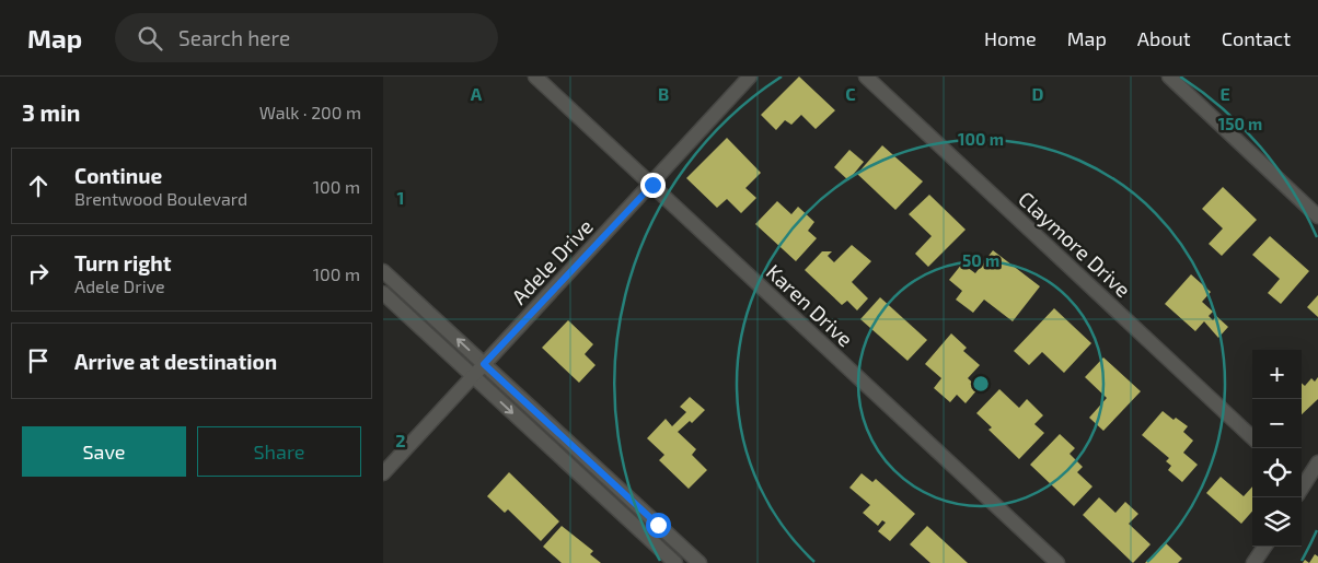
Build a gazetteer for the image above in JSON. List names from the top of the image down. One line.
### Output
{"streets":{"street":["Claymore Drive","Adele Drive","Karen Drive"]},"crossings":[["Adele Drive","Karen Drive"]],"page":{"header":"Map","search":"Search here","nav":["Home","Map","About","Contact"],"heading":["3 min","Walk · 200 m"],"list":[["Continue","Brentwood Boulevard","100 m"],["Turn right","Adele Drive","100 m"],"Arrive at destination"],"map_buttons":["+","−"],"buttons":["Save","Share"]},"grid":{"columns":["A","B","C","D","E"],"rows":["1","2"]},"rings":["150 m","100 m","50 m"]}
